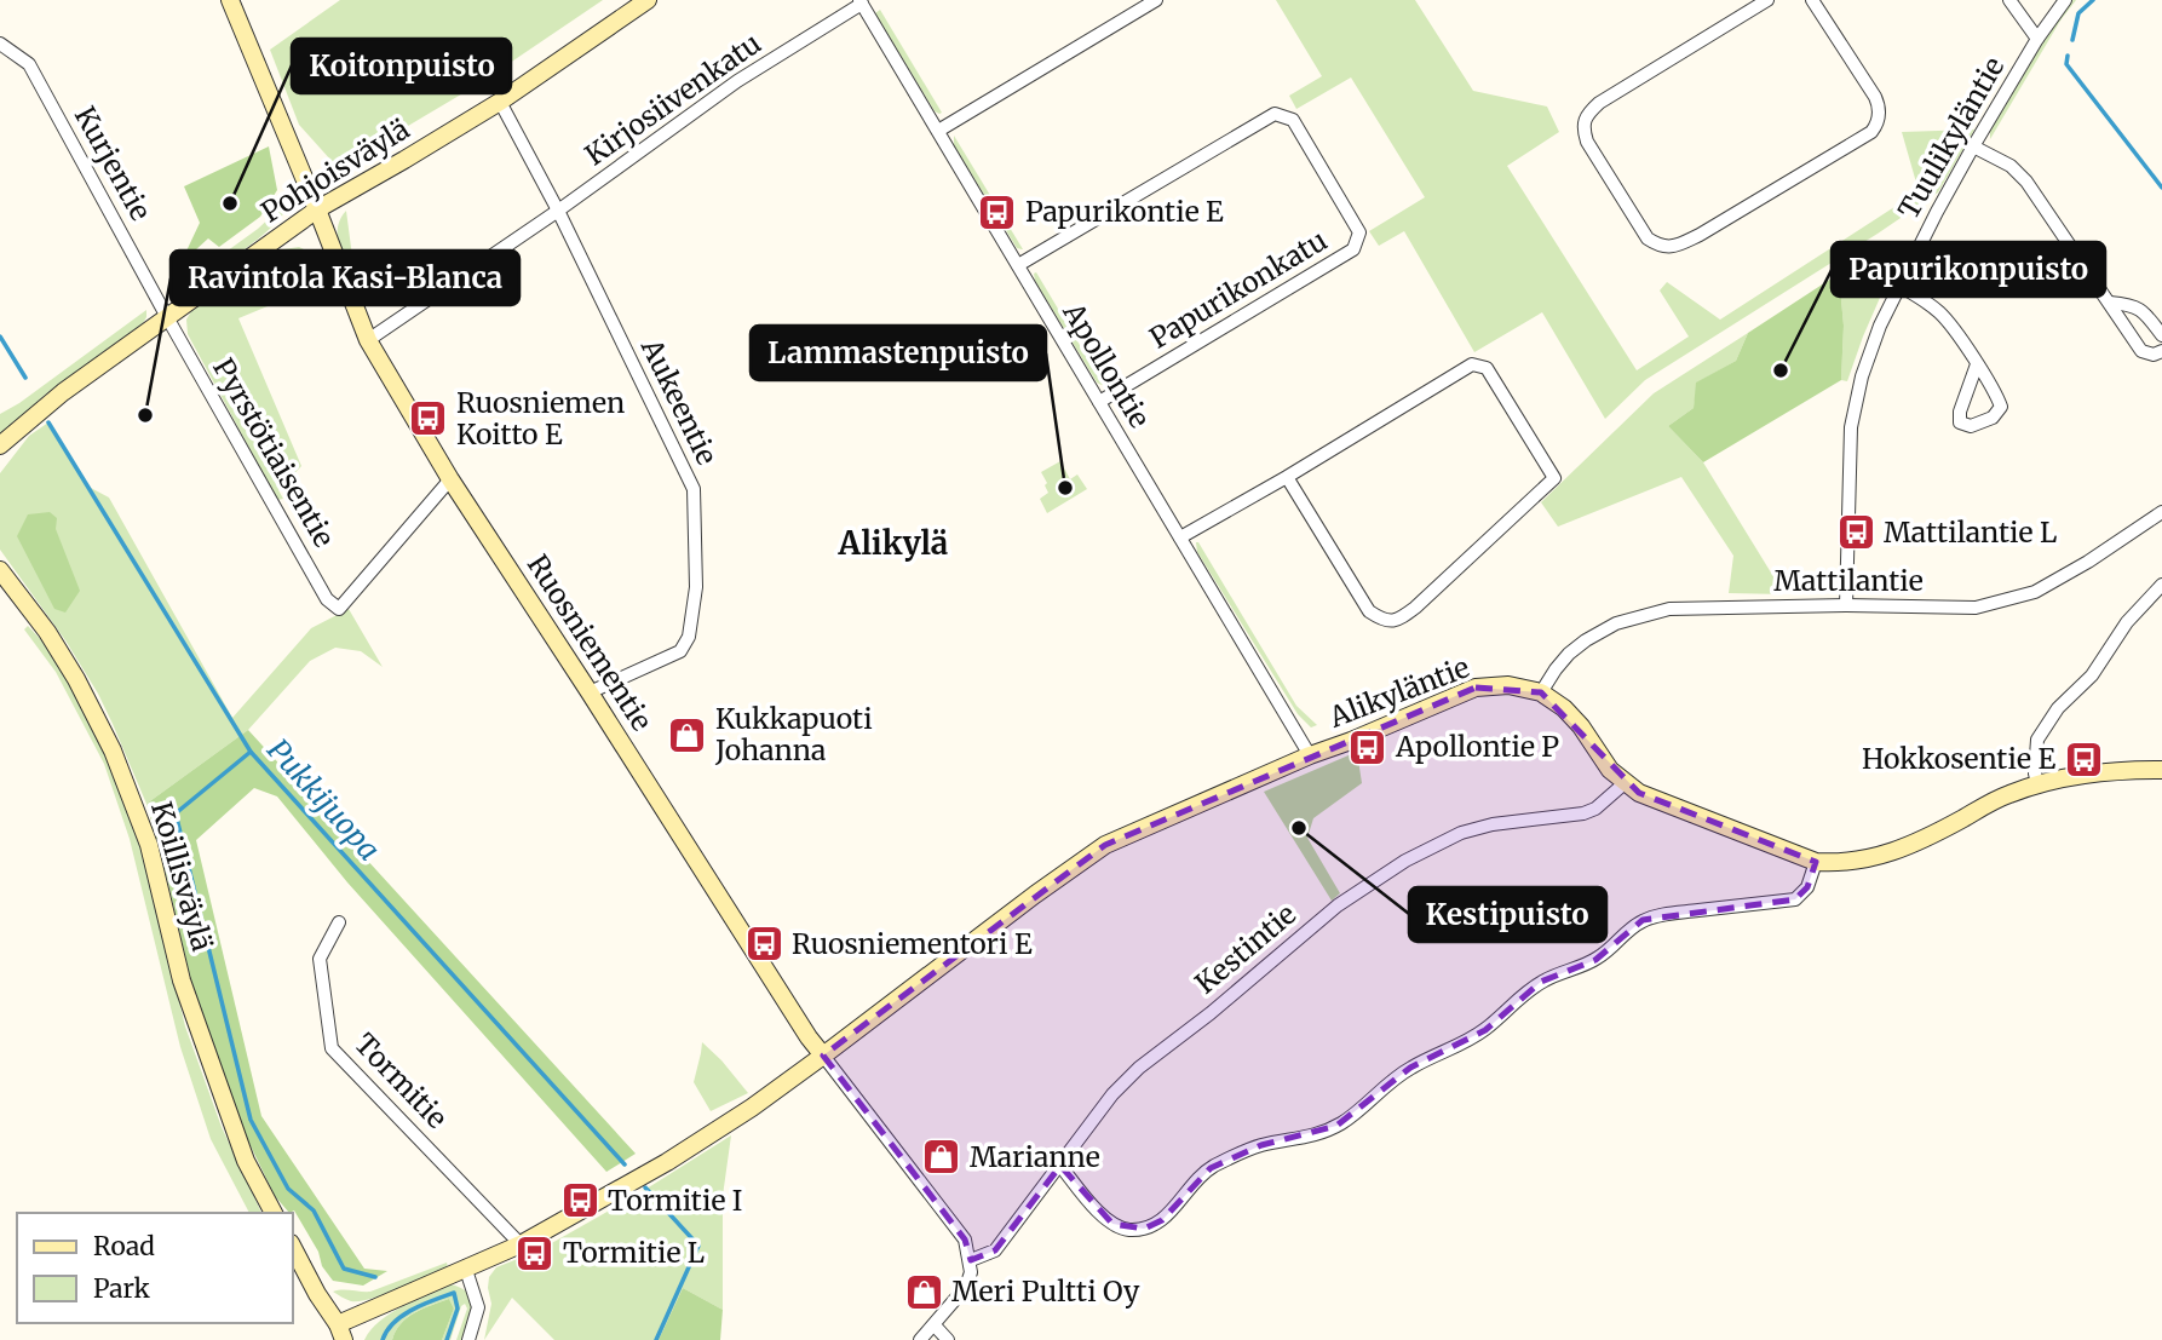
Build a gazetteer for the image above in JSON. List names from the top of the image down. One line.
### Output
{"streets":{"street":["Kirjosiivenkatu","Tuulikyläntie","Kurjentie","Pohjoisväylä","Papurikonkatu","Apollontie","Aukeentie","Pyrstötiaisentie","Mattilantie","Ruosniementie","Alikyläntie","Koillisväylä","Kestintie","Tormitie"]},"crossings":[["Kirjosiivenkatu","Apollontie"],["Kirjosiivenkatu","Aukeentie"],["Kirjosiivenkatu","Ruosniementie"],["Tuulikyläntie","Mattilantie"],["Kurjentie","Pohjoisväylä"],["Kurjentie","Pyrstötiaisentie"],["Pohjoisväylä","Aukeentie"],["Pohjoisväylä","Pyrstötiaisentie"],["Pohjoisväylä","Ruosniementie"],["Papurikonkatu","Apollontie"],["Apollontie","Alikyläntie"],["Aukeentie","Ruosniementie"],["Pyrstötiaisentie","Ruosniementie"],["Mattilantie","Alikyläntie"],["Ruosniementie","Alikyläntie"],["Alikyläntie","Kestintie"]],"districts":["Alikylä"],"water":["Pukkijuopa"],"places":{"other":["Koitonpuisto","Papurikonpuisto","Ravintola Kasi-Blanca","Lammastenpuisto","Kestipuisto"],"bus stop":["Papurikontie E","Ruosniemen Koitto E","Mattilantie L","Apollontie P","Hokkosentie E","Ruosniementori E","Tormitie I","Tormitie L"],"shop":["Kukkapuoti Johanna","Marianne","Meri Pultti Oy"]},"legend":["Road","Park"]}
